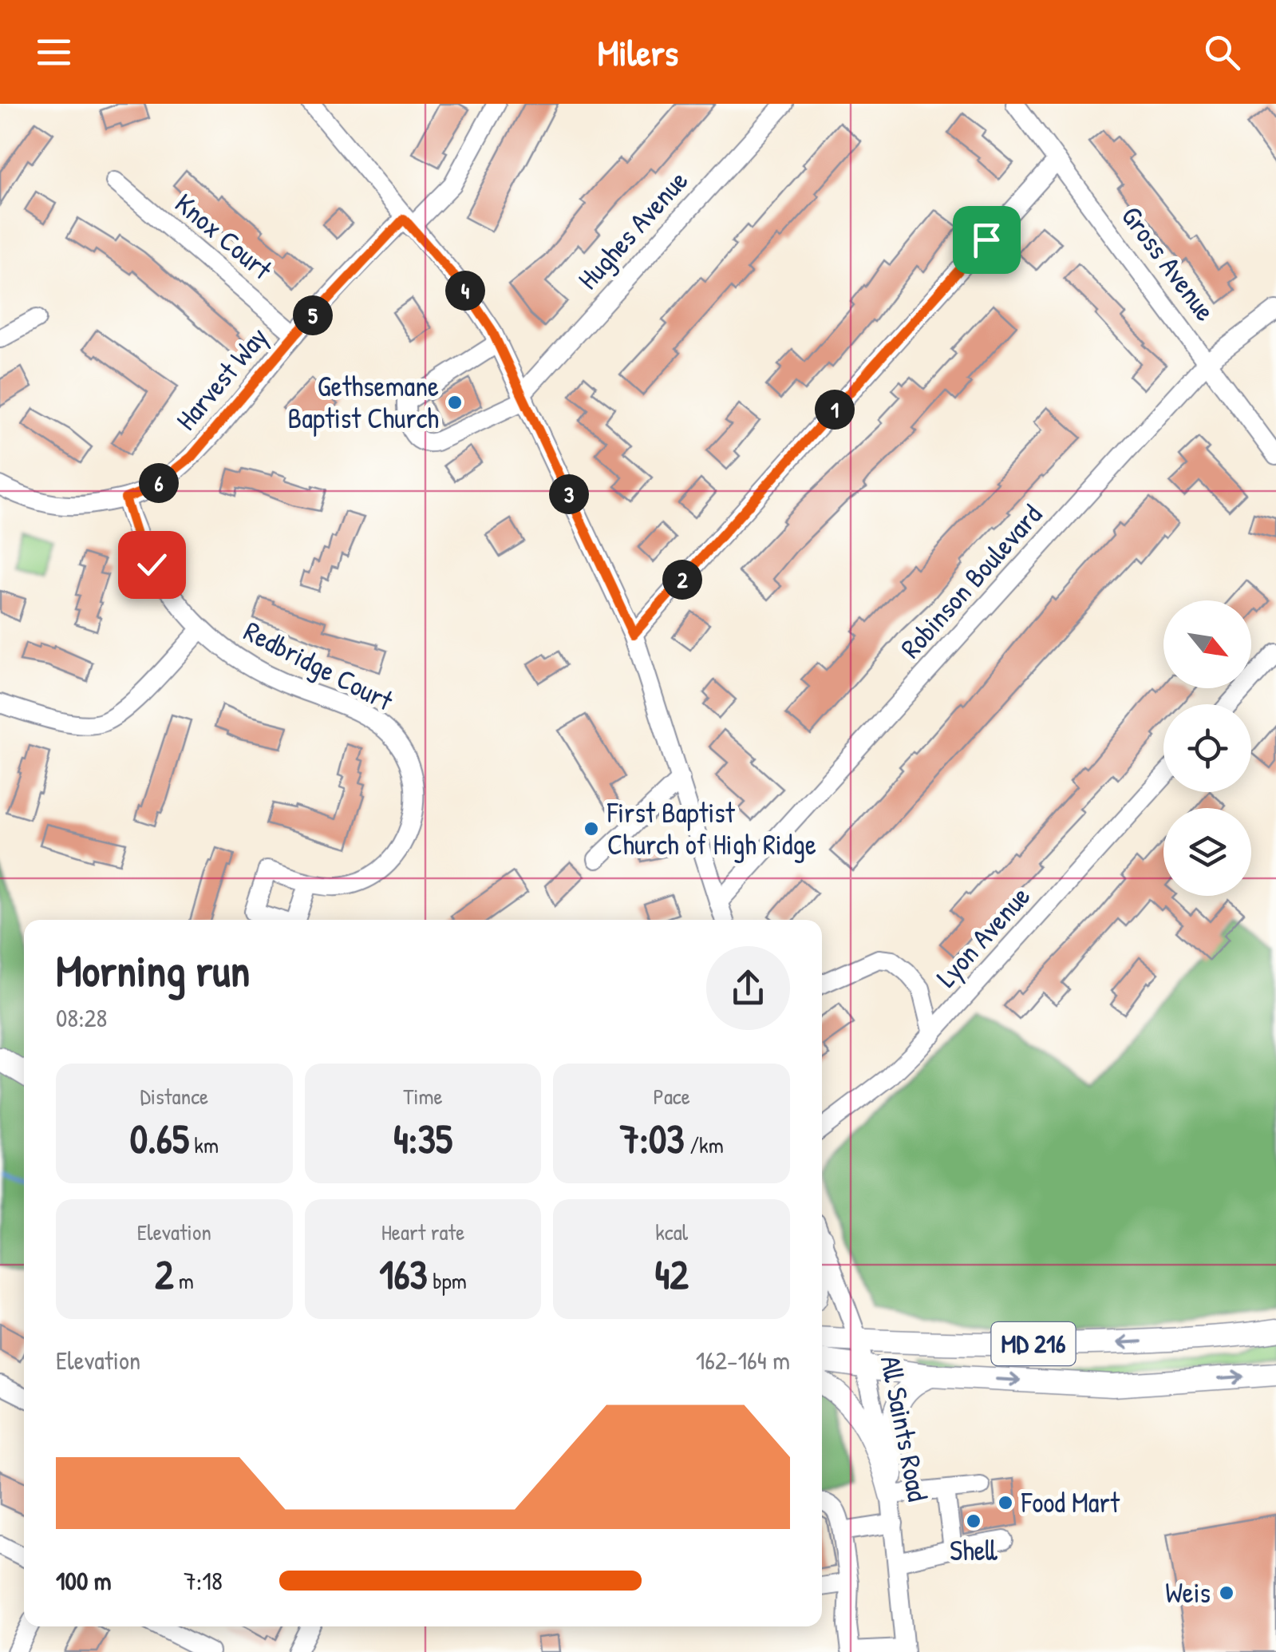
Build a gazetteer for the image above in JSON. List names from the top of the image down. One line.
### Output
{"streets":{"main road":["MD 216"],"street":["Hughes Avenue","Knox Court","Gross Avenue","Harvest Way","Robinson Boulevard","Redbridge Court","Lyon Avenue","All Saints Road"]},"crossings":[["Knox Court","Harvest Way"],["Gross Avenue","Robinson Boulevard"],["Harvest Way","Redbridge Court"],["MD 216","All Saints Road"]],"places":["Gethsemane Baptist Church","First Baptist Church of High Ridge","Food Mart","Shell","Weis"],"north":"bottom right","page":{"header":"Milers","pins":["4","5","1","6","3","2"],"heading":["Morning run","08:28"],"stats":[["Distance","0.65 km"],["Time","4:35"],["Pace","7:03 /km"],["Elevation","2 m"],["Heart rate","163 bpm"],["kcal","42"]],"chart":["Elevation","162–164 m"],"list":[{"name":"100 m","note":"7:18"}]}}
